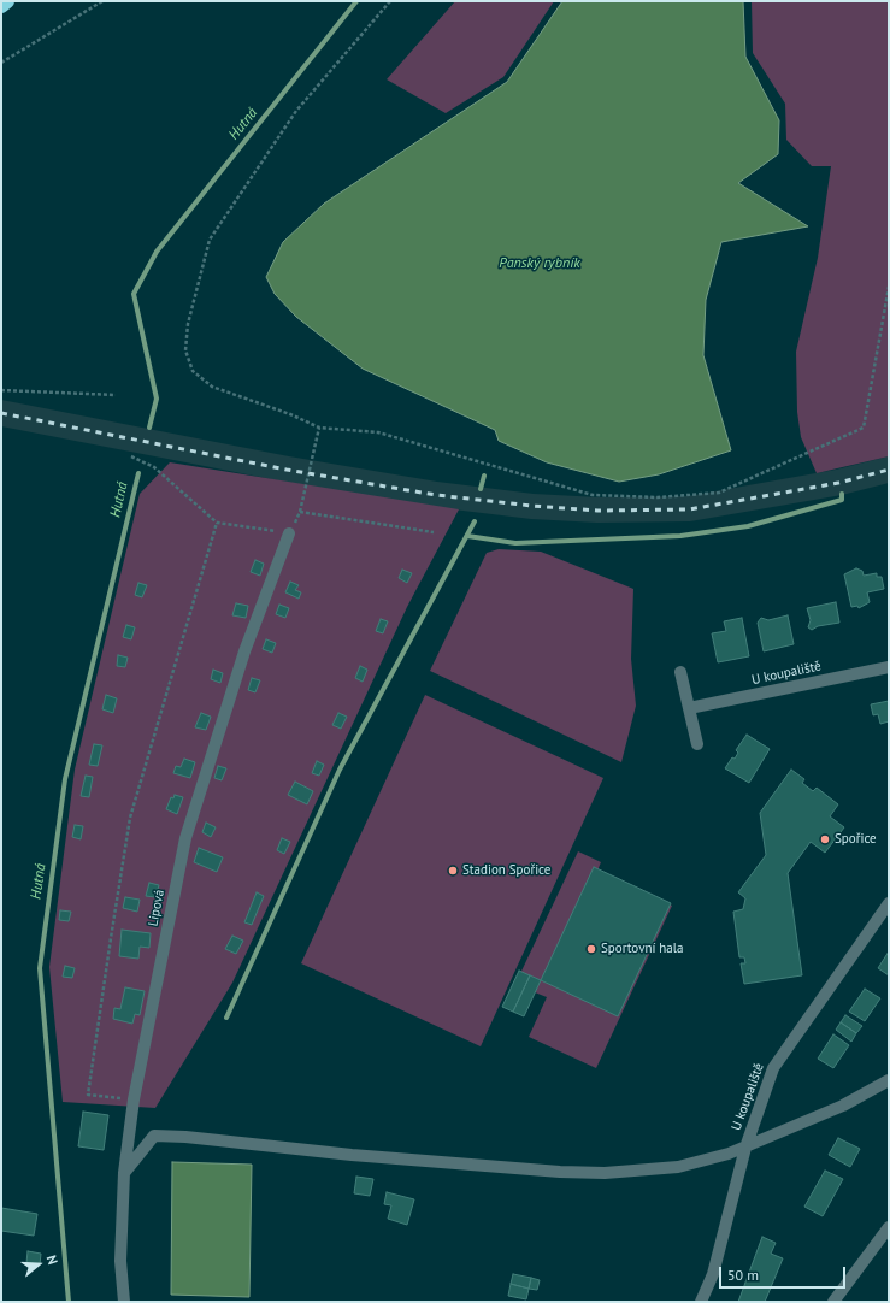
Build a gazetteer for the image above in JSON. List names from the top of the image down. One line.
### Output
{"streets":{"street":["U koupaliště","Lipová"]},"water":["Hutná","Panský rybník"],"places":["Spořice","Stadion Spořice","Sportovní hala"],"scale_bar":"50 m","north":"right"}
